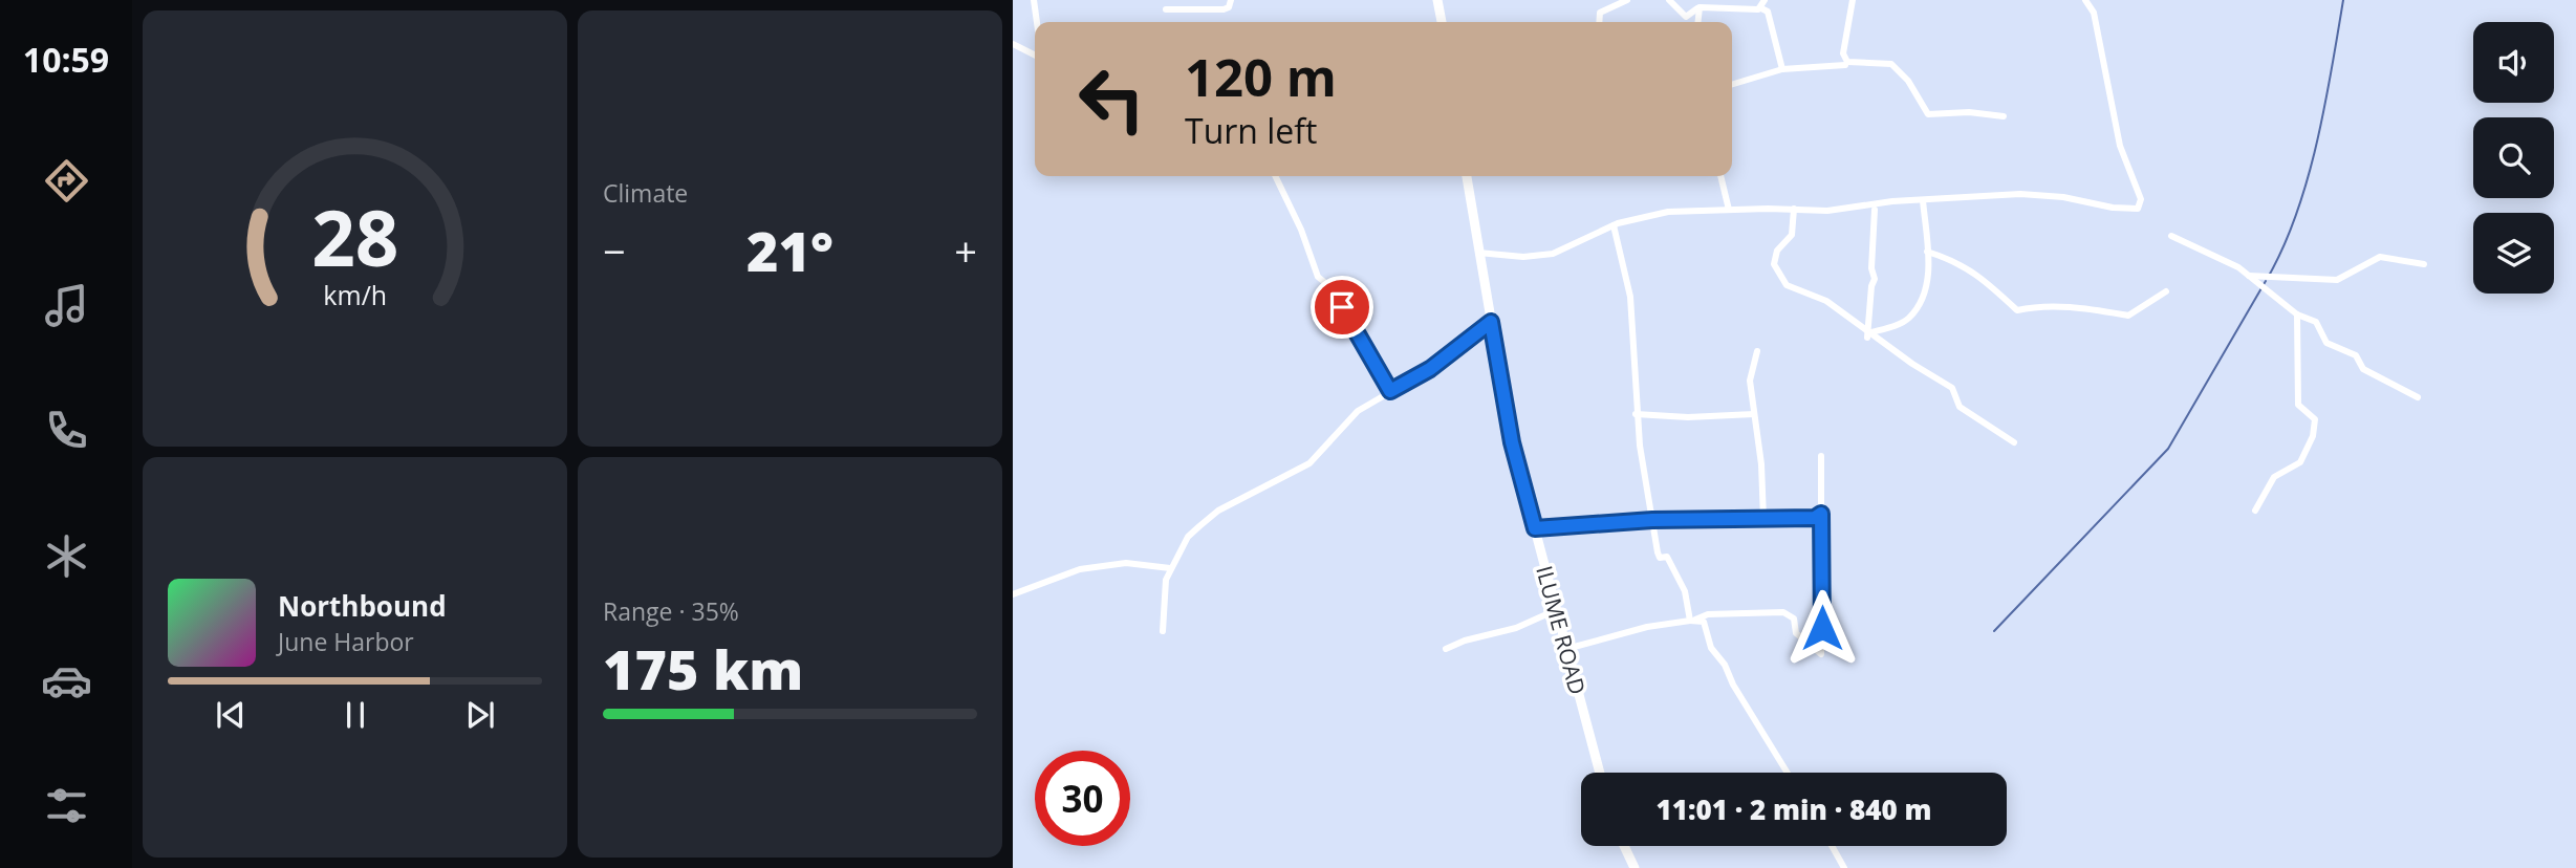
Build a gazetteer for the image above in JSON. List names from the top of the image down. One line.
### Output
{"streets":{"street":["ILUME ROAD"]},"page":{"tabs":"10:59","tile":["Climate",["Range · 35%","175 km"]],"turn":["120 m","Turn left"],"heat":["−","21°","+"],"song":["Northbound","June Harbor"],"limit":"30","trip":"11:01 · 2 min · 840 m","gauge":["28","km/h"]}}
